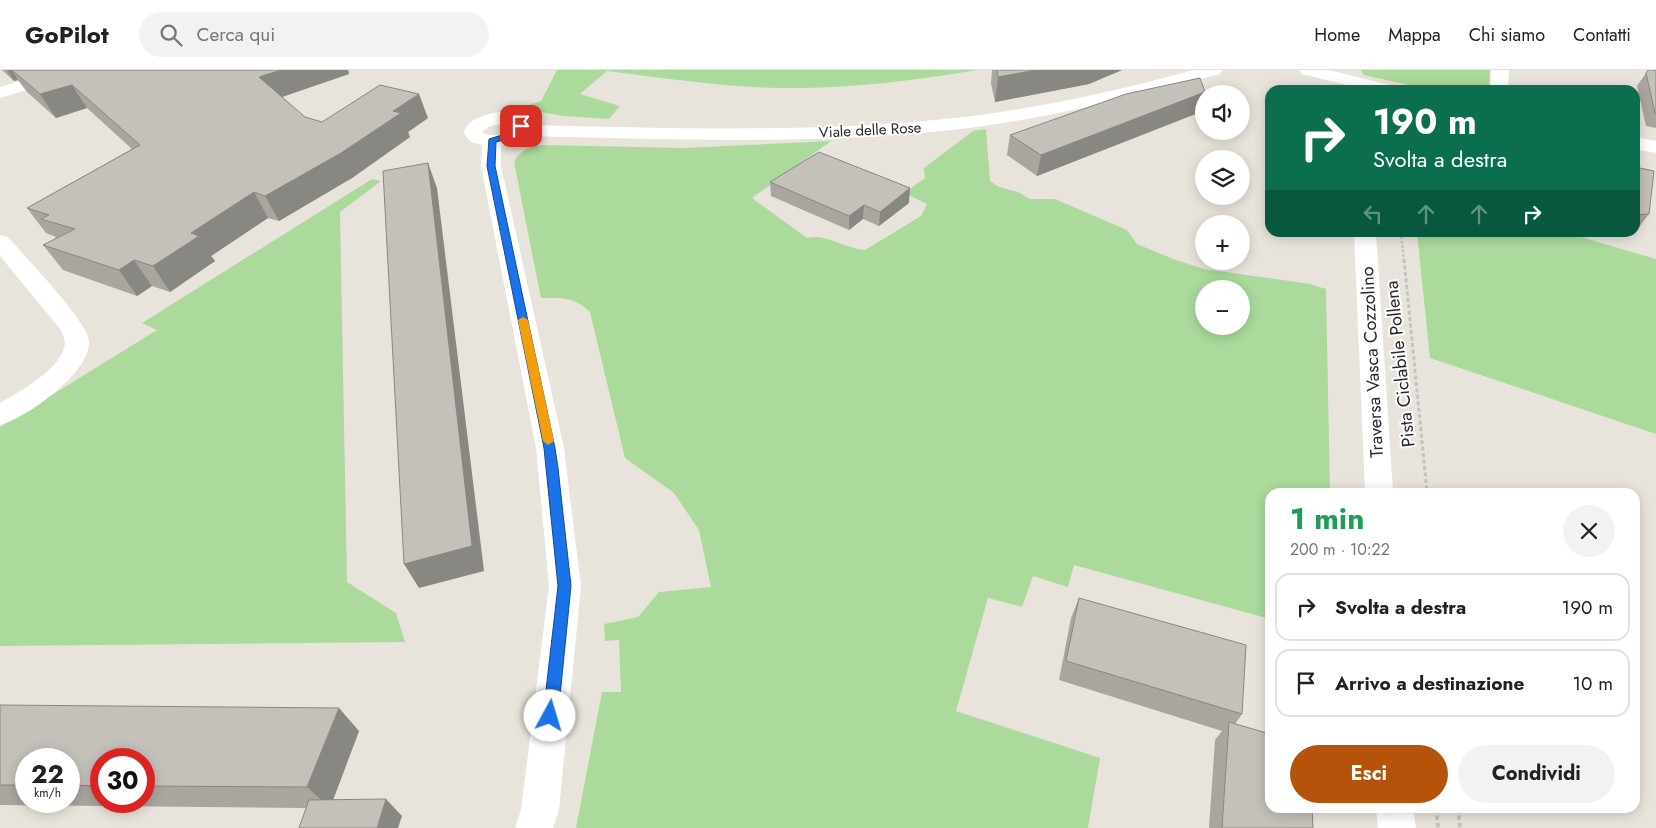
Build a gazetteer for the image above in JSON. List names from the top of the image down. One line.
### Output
{"streets":{"street":["Viale delle Rose","Traversa Vasca Cozzolino"],"path":["Pista Ciclabile Pollena"]},"page":{"header":"GoPilot","search":"Cerca qui","nav":["Home","Mappa","Chi siamo","Contatti"],"map_buttons":["+","−"],"turn":["190 m","Svolta a destra"],"heading":["1 min","200 m · 10:22"],"list":[{"name":"Svolta a destra","value":"190 m"},{"name":"Arrivo a destinazione","value":"10 m"}],"buttons":["Esci","Condividi"],"speed":"22 km/h","limit":"30"}}
